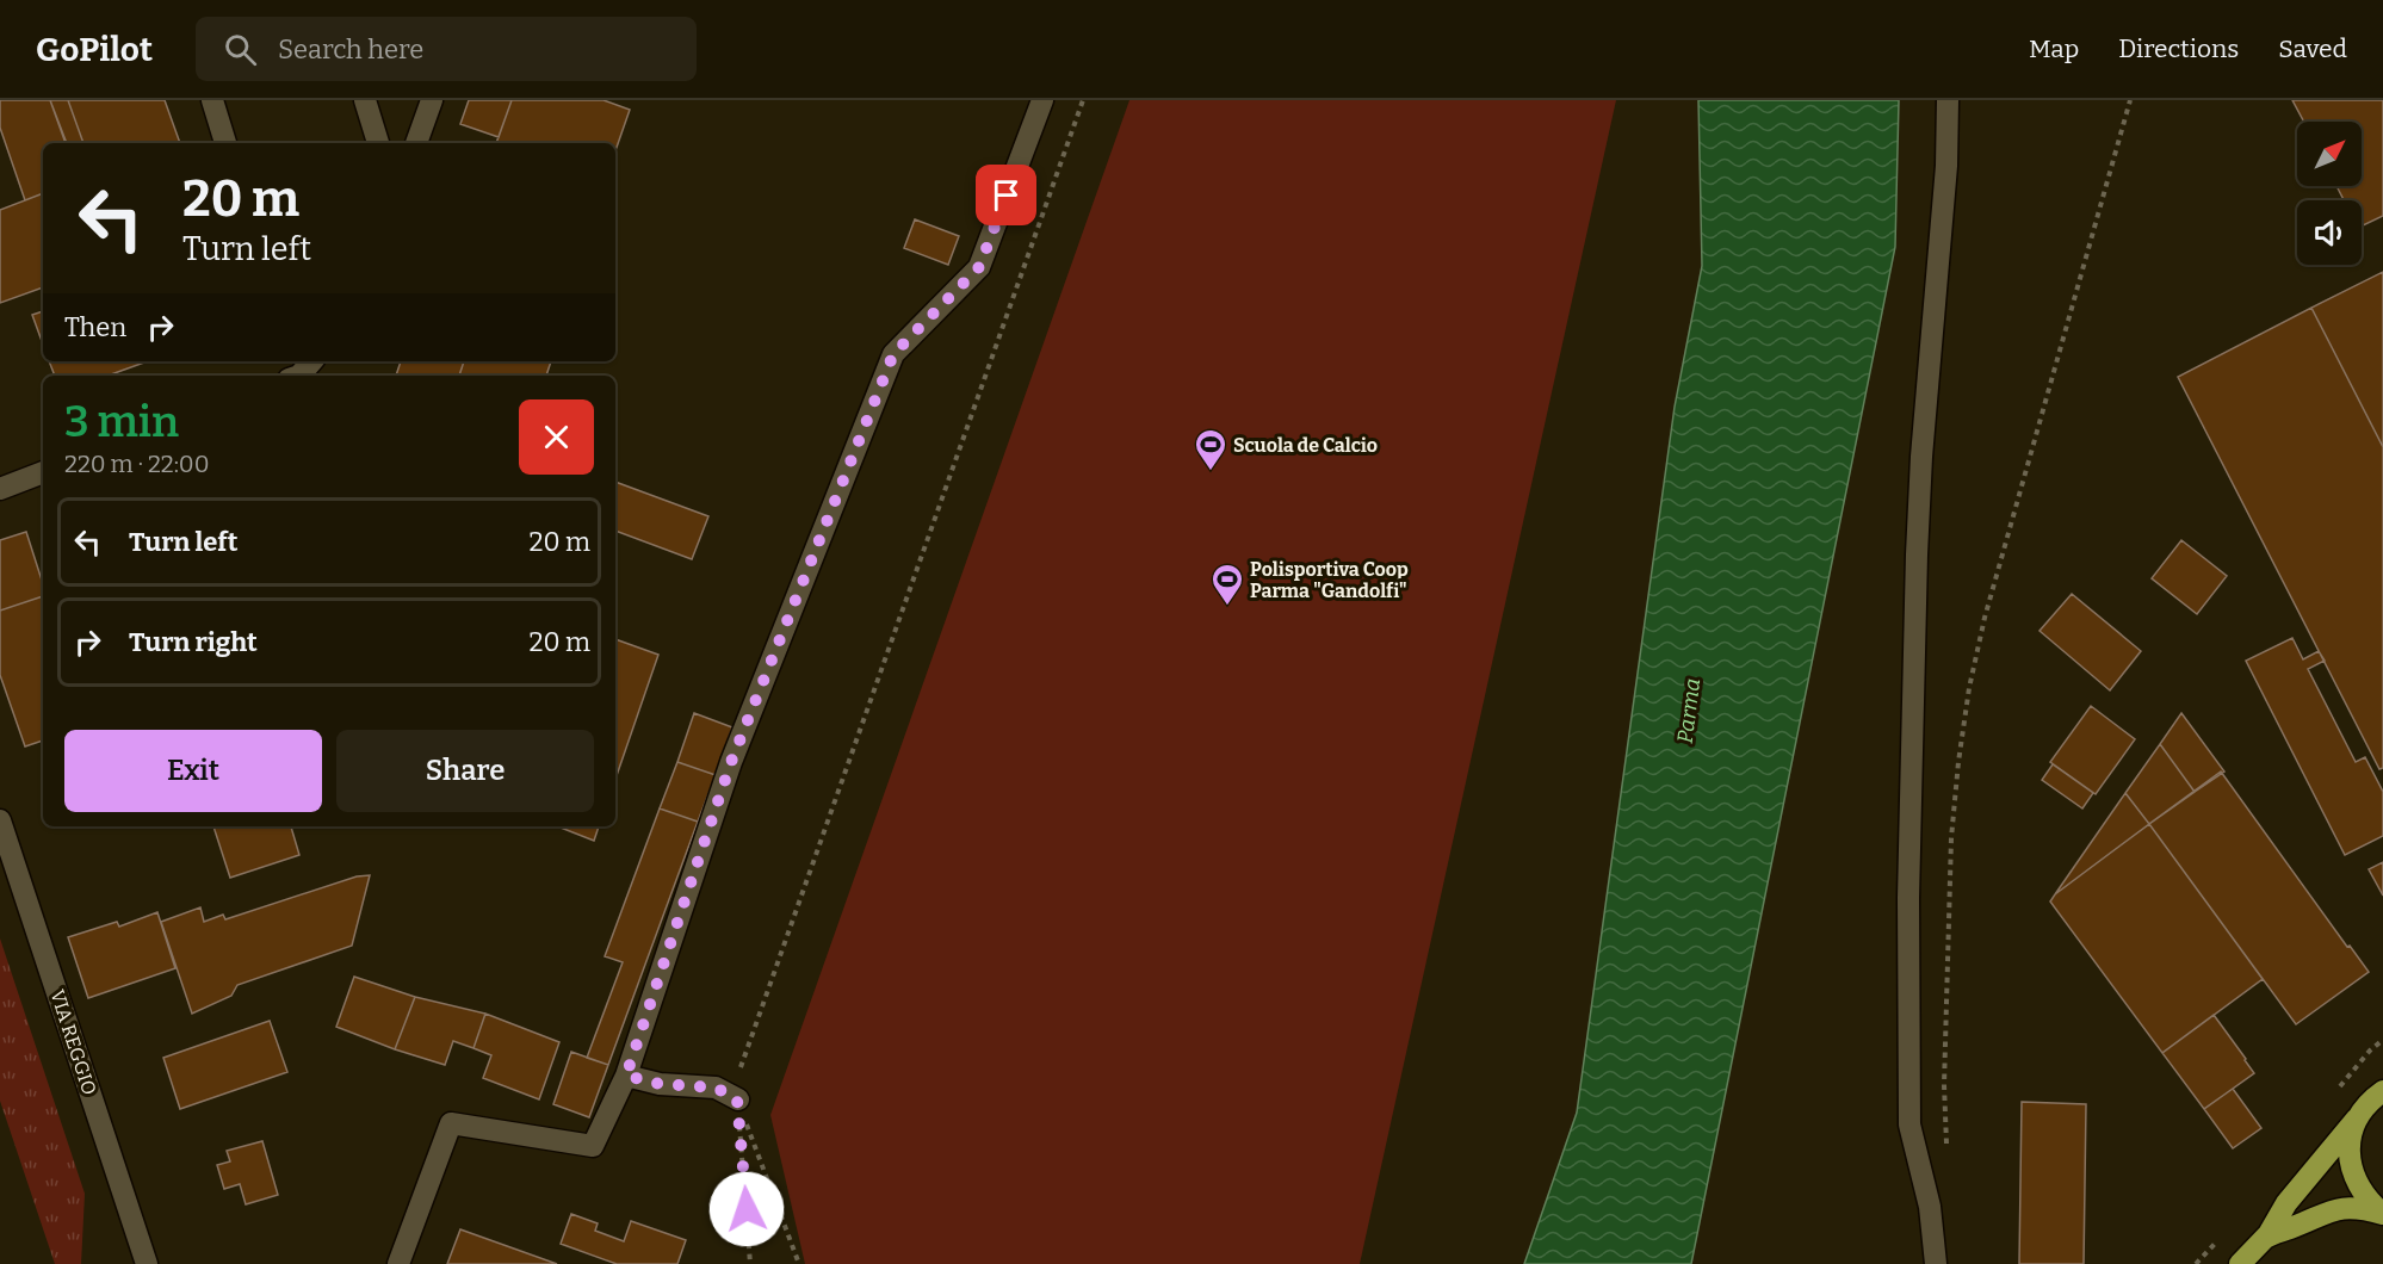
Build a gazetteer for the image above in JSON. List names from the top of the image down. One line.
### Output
{"streets":{"street":["VIA REGGIO"]},"water":["Parma"],"places":{"sports":["Scuola de Calcio","Polisportiva Coop Parma \"Gandolfi\""]},"north":"top right","page":{"header":"GoPilot","search":"Search here","nav":["Map","Directions","Saved"],"turn":["20 m","Turn left"],"then":"Then","heading":["3 min","220 m · 22:00"],"list":[{"name":"Turn left","value":"20 m"},{"name":"Turn right","value":"20 m"}],"buttons":["Exit","Share"]}}
